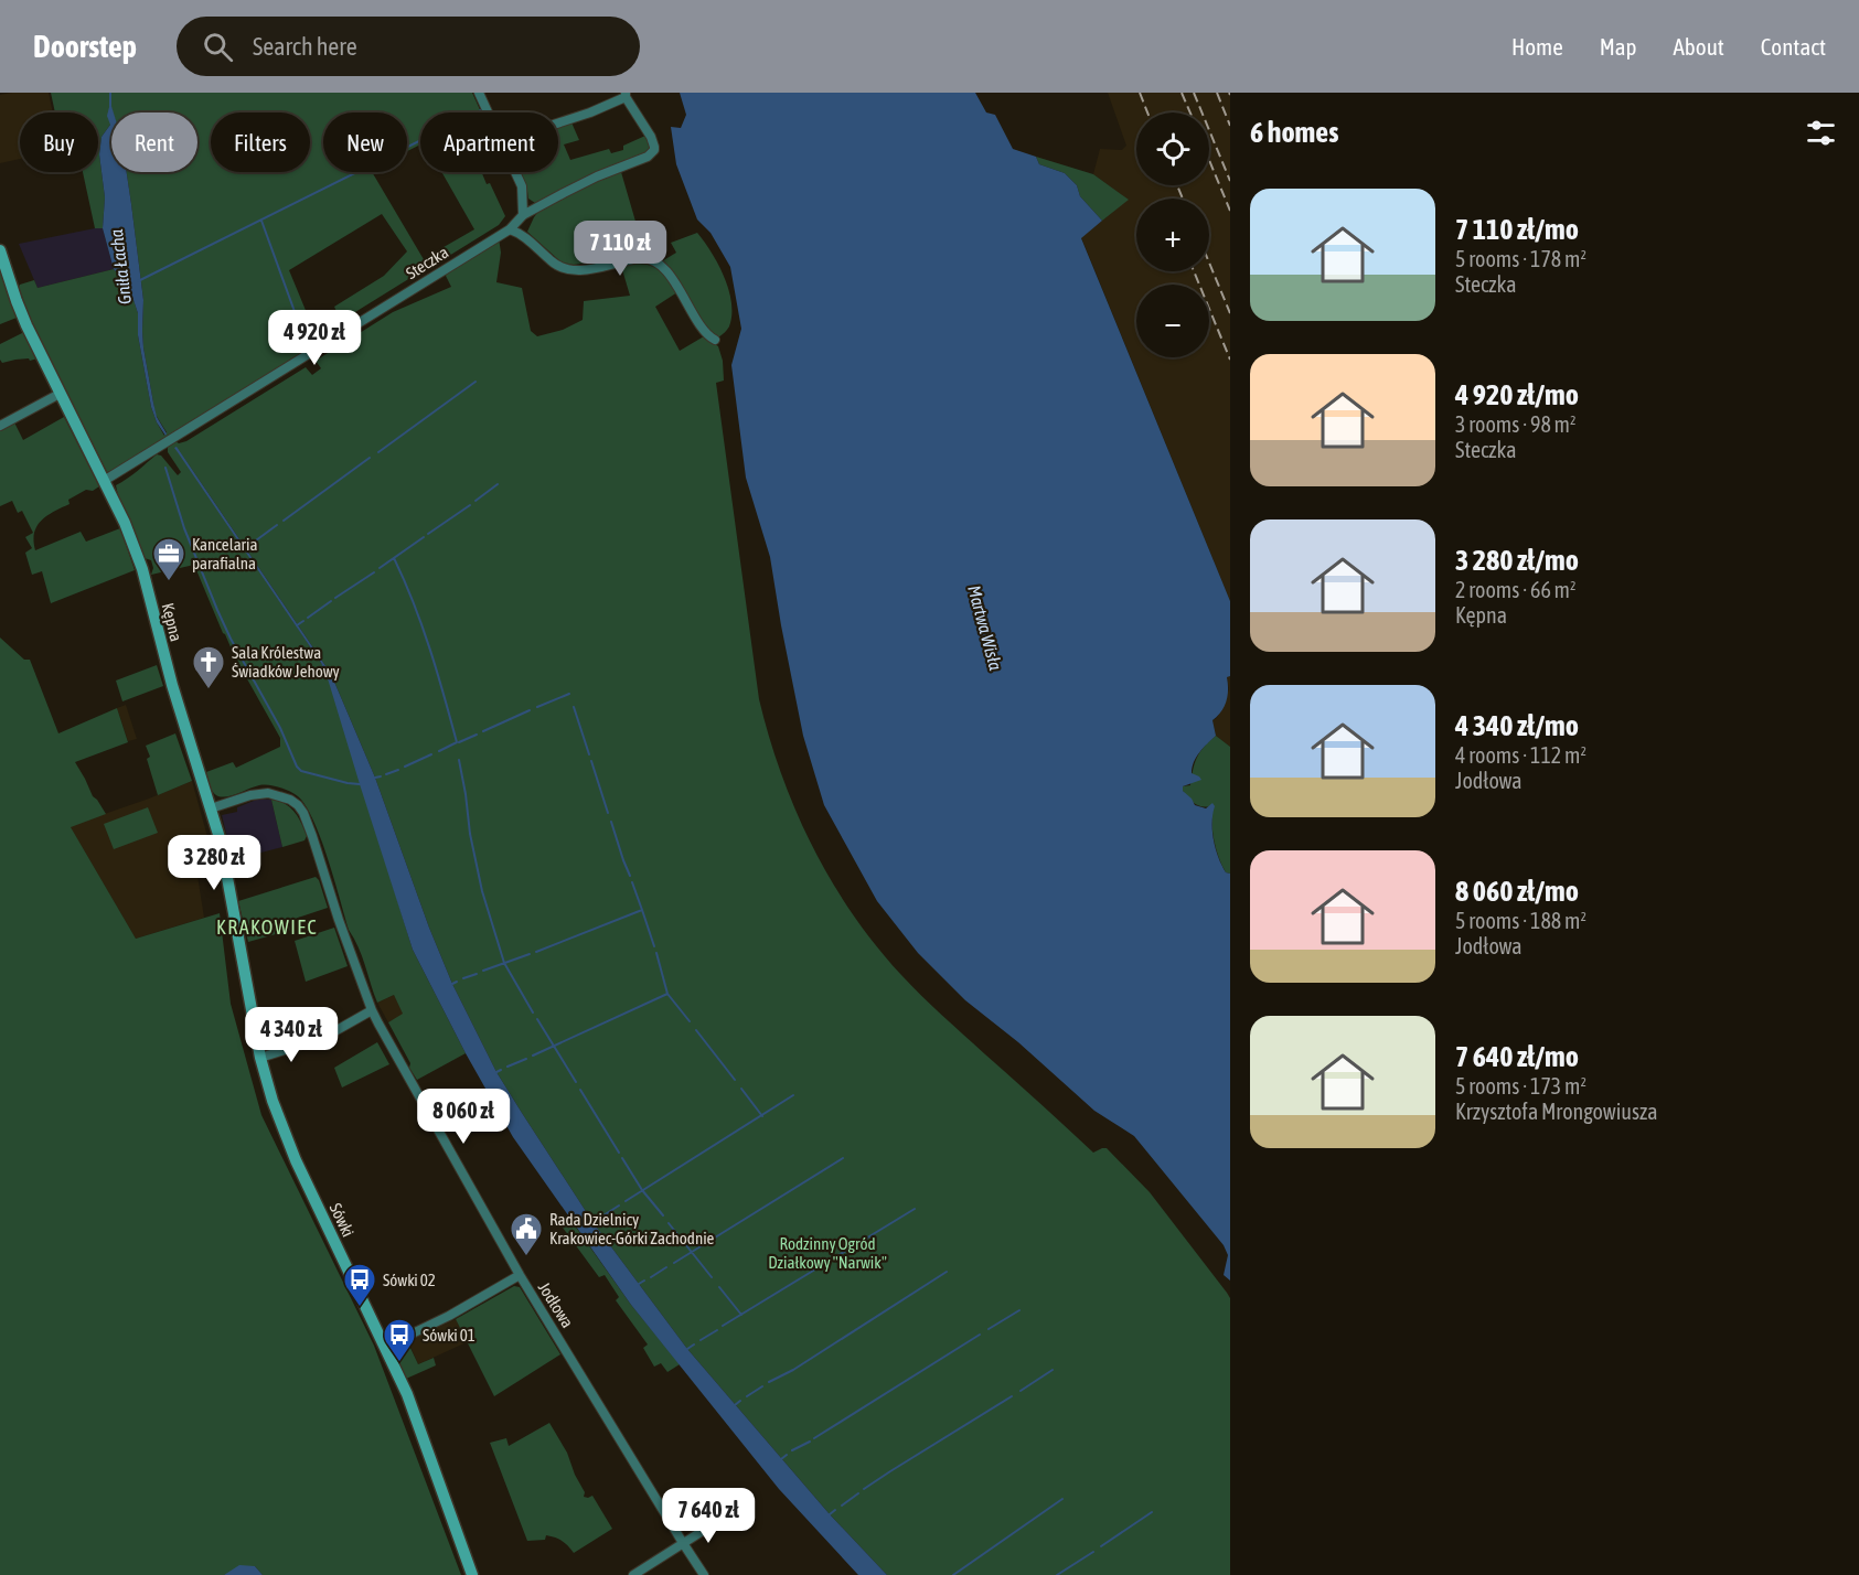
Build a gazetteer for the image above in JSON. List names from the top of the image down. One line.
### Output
{"streets":{"street":["Steczka","Kępna","Sówki","Jodłowa"]},"crossings":[["Steczka","Kępna"],["Kępna","Sówki"],["Kępna","Jodłowa"]],"districts":["KRAKOWIEC"],"water":["Gniła Łacha","Martwa Wisła"],"parks":["Rodzinny Ogród Działkowy \"Narwik\""],"places":{"office":["Kancelaria parafialna"],"church":["Sala Królestwa Świadków Jehowy"],"public building":["Rada Dzielnicy Krakowiec-Górki Zachodnie"],"bus stop":["Sówki 02","Sówki 01"]},"page":{"header":"Doorstep","search":"Search here","nav":["Home","Map","About","Contact"],"heading":"6 homes","map_buttons":["+","−"],"chip":["Buy","Rent","Filters","New","Apartment"],"list":[{"name":"7 110 zł/mo","note":"5 rooms · 178 m² · Steczka"},{"name":"4 920 zł/mo","note":"3 rooms · 98 m² · Steczka"},{"name":"3 280 zł/mo","note":"2 rooms · 66 m² · Kępna"},{"name":"4 340 zł/mo","note":"4 rooms · 112 m² · Jodłowa"},{"name":"8 060 zł/mo","note":"5 rooms · 188 m² · Jodłowa"},{"name":"7 640 zł/mo","note":"5 rooms · 173 m² · Krzysztofa Mrongowiusza"}],"price":["7 110 zł","4 920 zł","3 280 zł","4 340 zł","8 060 zł","7 640 zł"]}}
